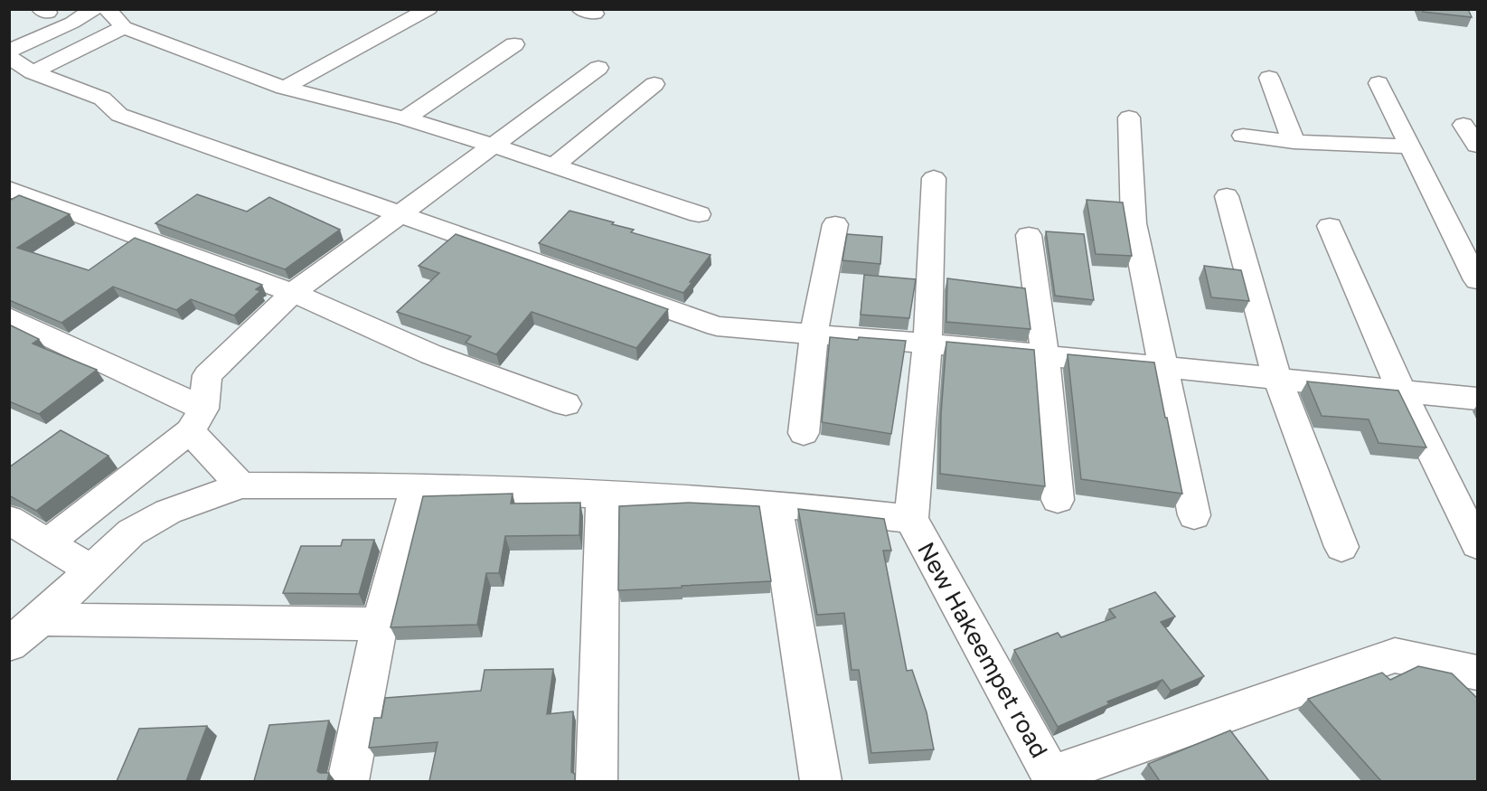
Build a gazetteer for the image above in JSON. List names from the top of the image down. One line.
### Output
{"streets":{"street":["New Hakeempet road"]}}
